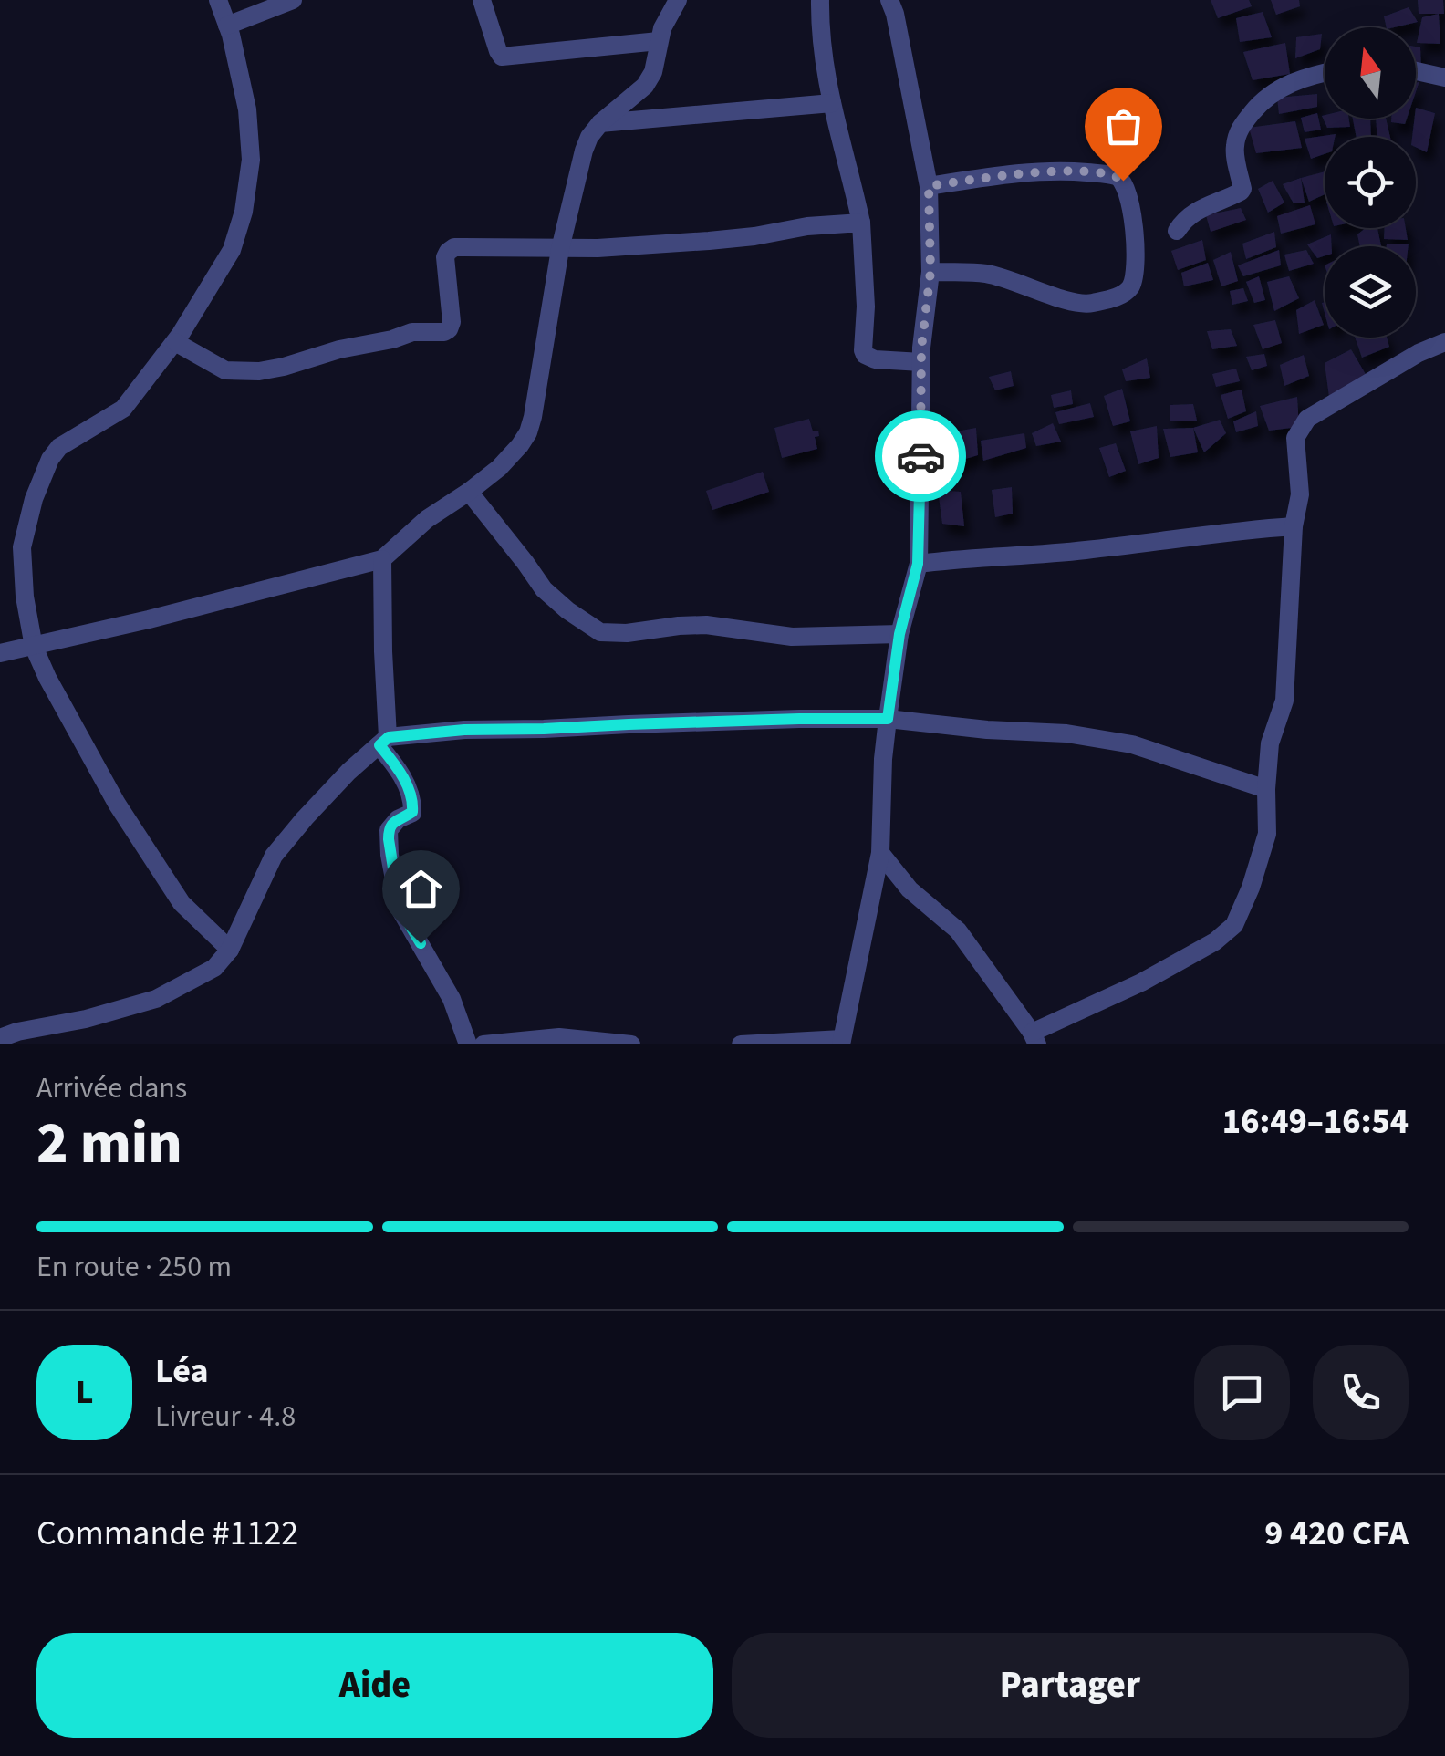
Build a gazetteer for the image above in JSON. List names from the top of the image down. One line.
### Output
{"north":"top","page":{"heading":["2 min","Arrivée dans","16:49–16:54"],"panel":["Léa","Livreur · 4.8","Commande #1122","9 420 CFA"],"bar":"En route · 250 m","round":"L","buttons":["Aide","Partager"]}}
